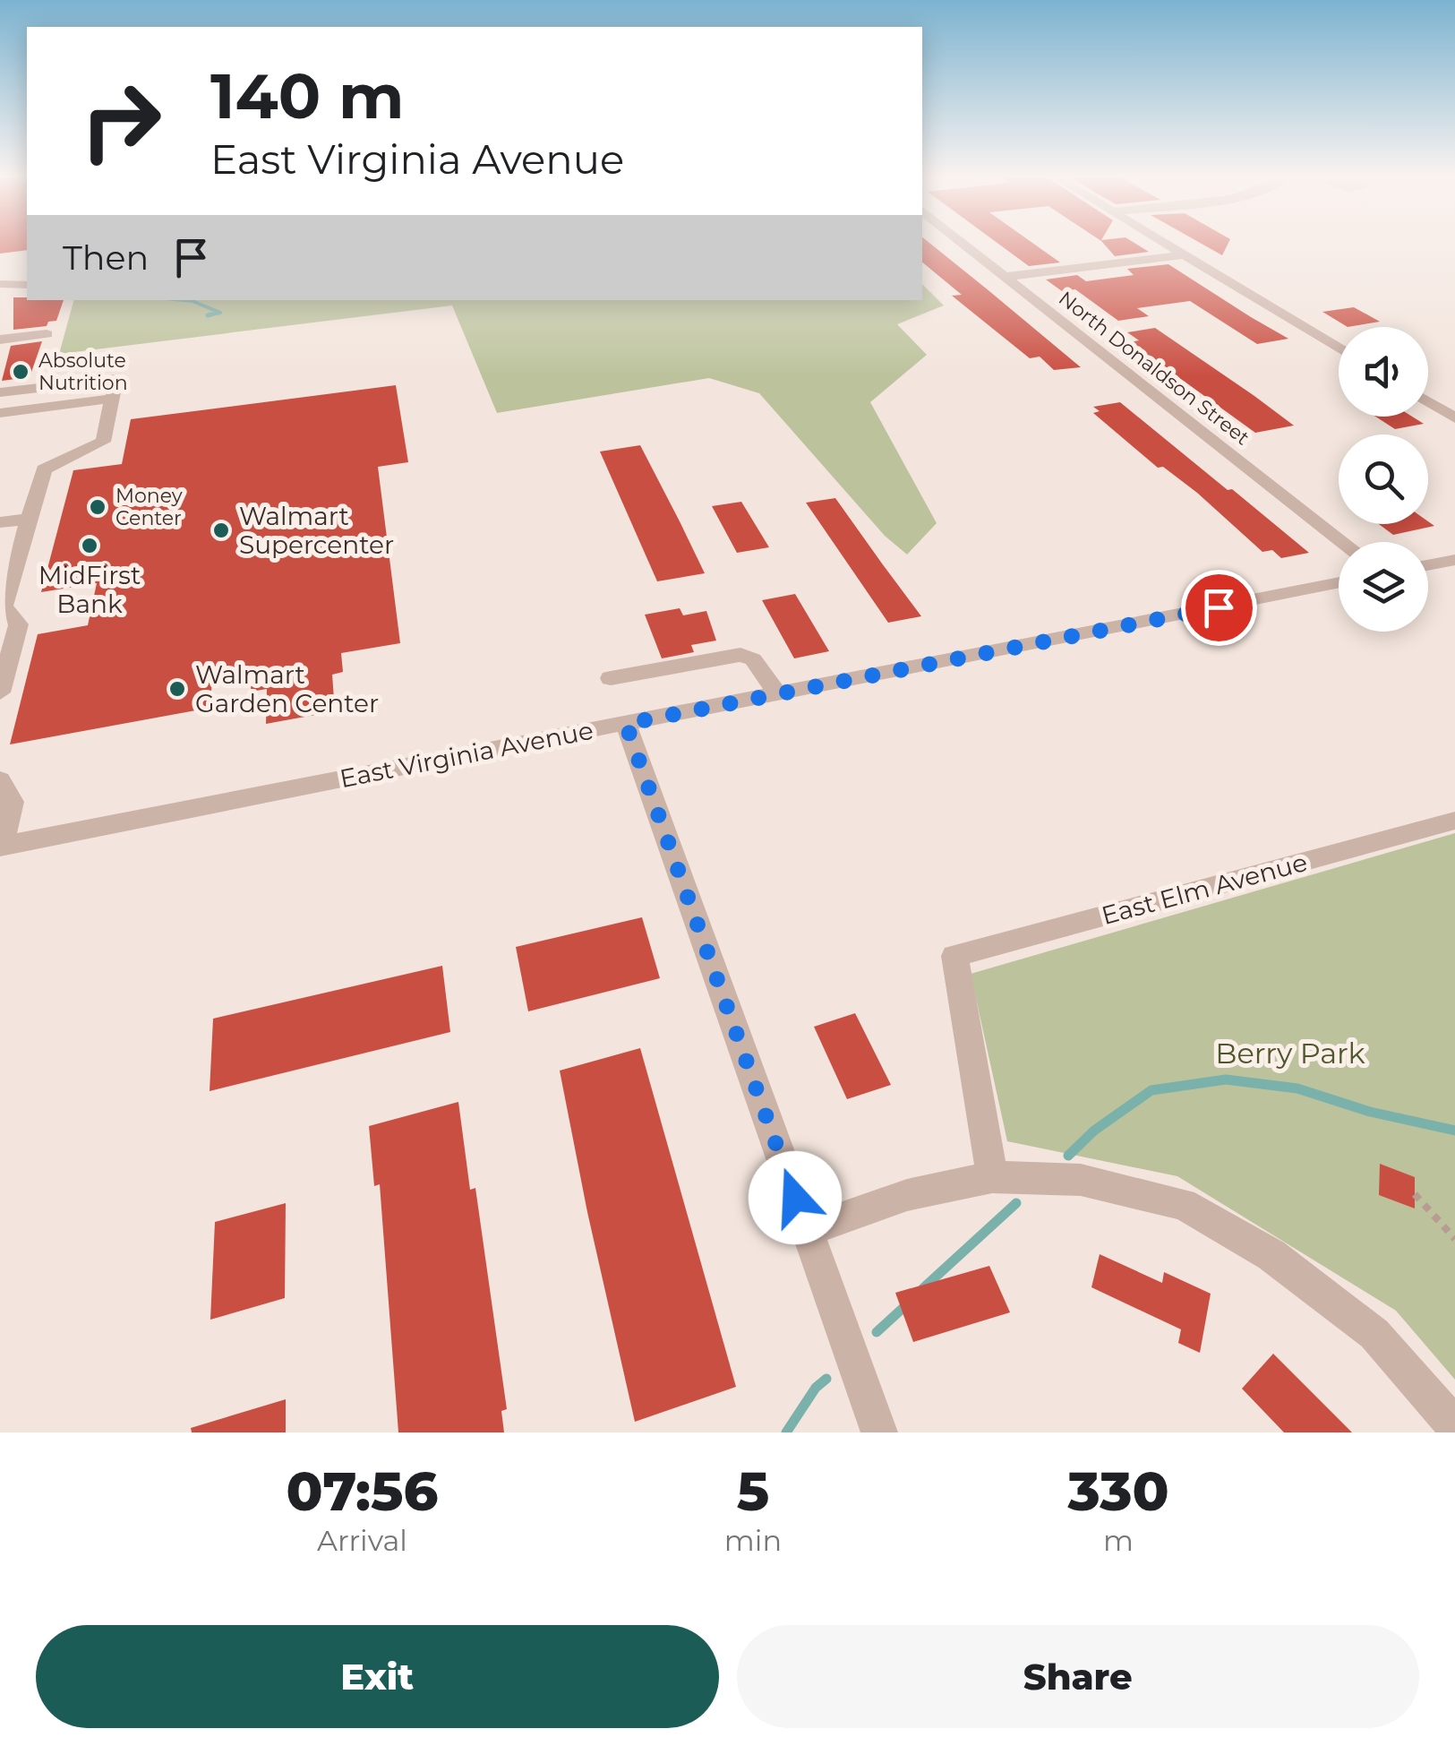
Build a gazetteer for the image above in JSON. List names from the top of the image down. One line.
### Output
{"streets":{"street":["North Donaldson Street","East Virginia Avenue","East Elm Avenue"]},"parks":["Berry Park"],"places":["Absolute Nutrition","Money Center","Walmart Supercenter","MidFirst Bank","Walmart Garden Center"],"page":{"turn":["140 m","East Virginia Avenue"],"then":"Then","eta":["07:56","Arrival","5","min","330","m"],"buttons":["Exit","Share"]}}
